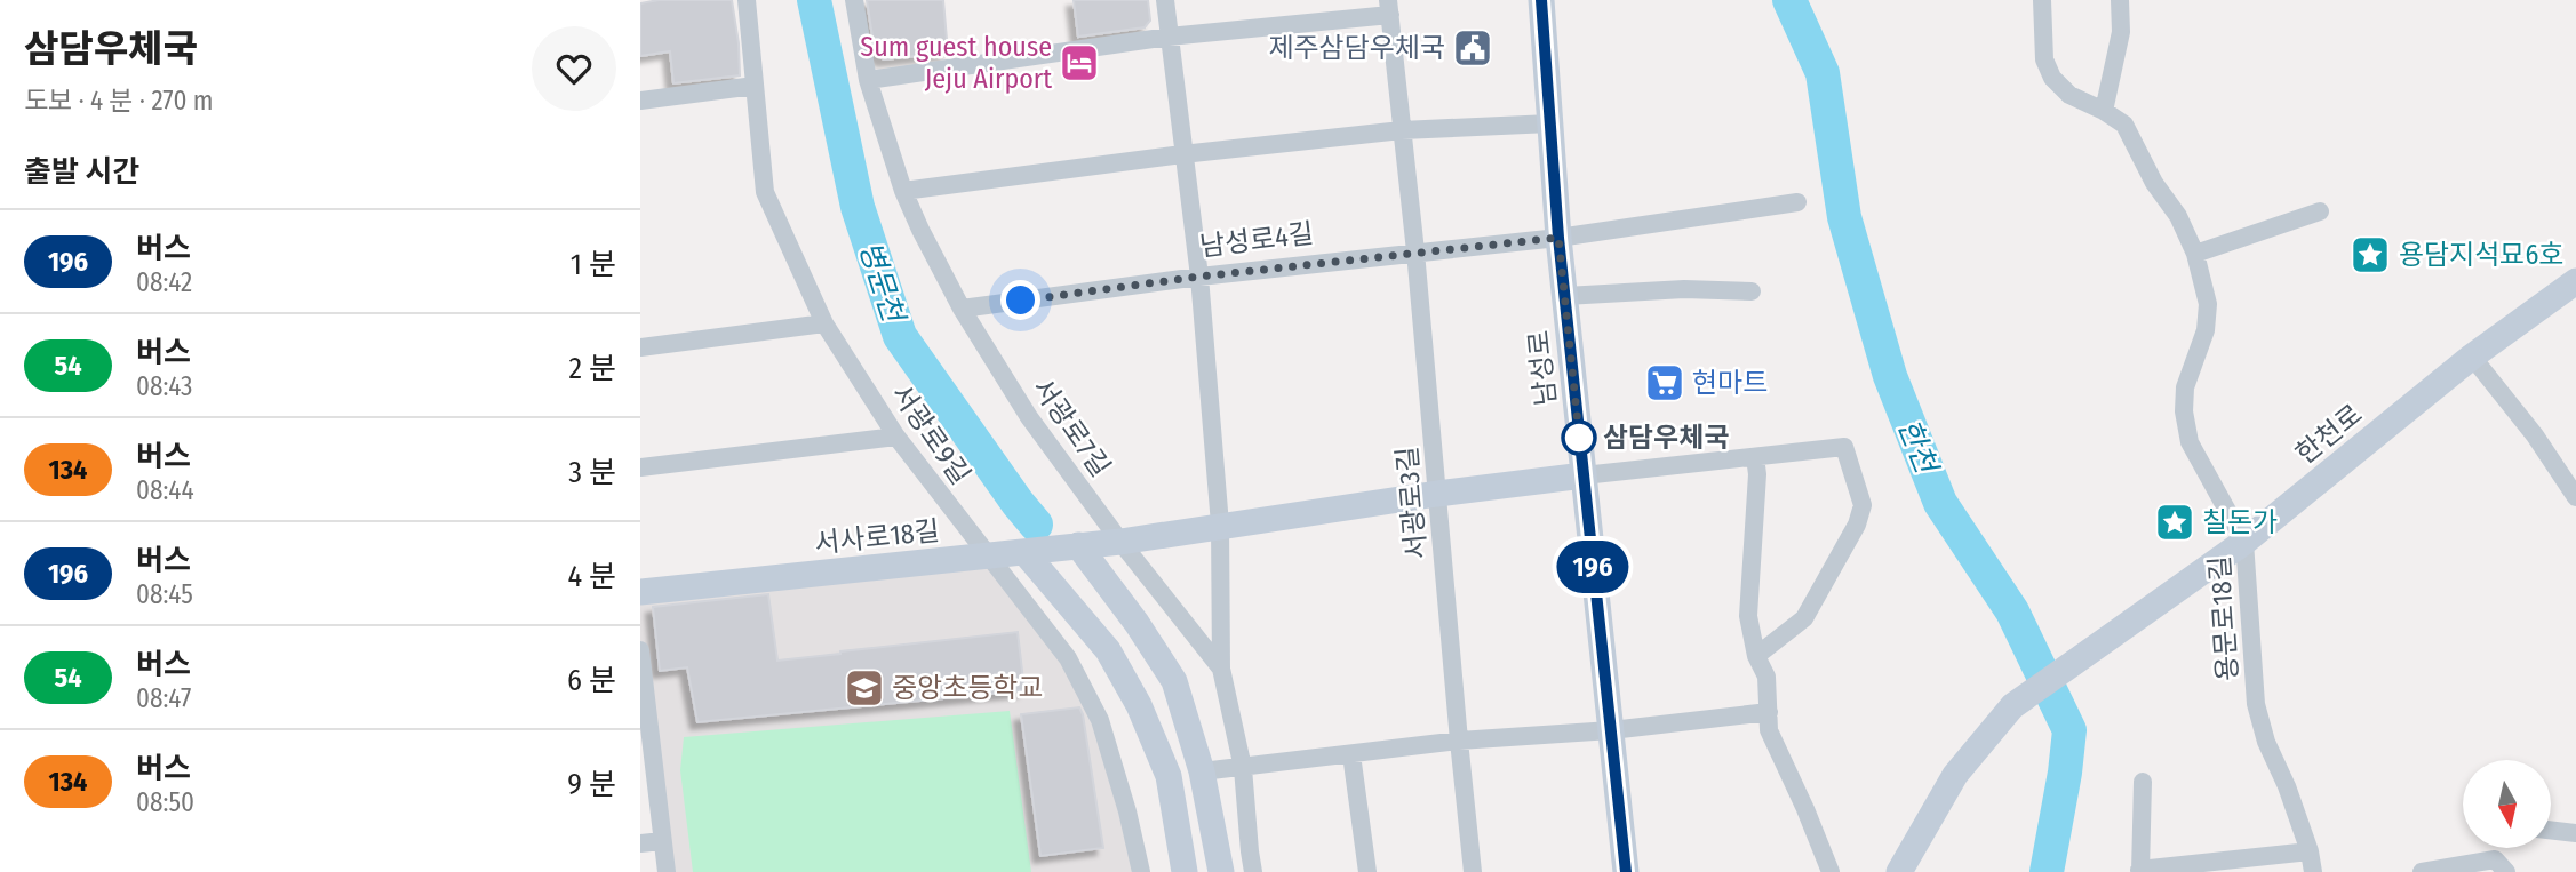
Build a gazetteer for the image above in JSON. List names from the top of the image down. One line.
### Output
{"streets":{"street":["남성로4길","남성로","서광로7길","서광로9길","한천로","서광로3길","서사로18길","용문로18길"]},"crossings":[["남성로4길","남성로"],["남성로4길","서광로7길"],["남성로4길","서광로3길"],["서광로7길","서사로18길"],["서광로9길","서사로18길"],["한천로","용문로18길"]],"water":["병문천","한천"],"places":{"public building":["제주삼담우체국"],"hotel":["Sum guest house Jeju Airport"],"place":["용담지석묘6호","칠돈가"],"supermarket":["현마트"],"other":["삼담우체국"],"school or university":["중앙초등학교"]},"lines":["bus line 196"],"north":"bottom","page":{"heading":[["삼담우체국","도보 · 4 분 · 270 m"],"출발 시간"],"on_map":"196","list":[{"mark":"196","name":"버스","note":"08:42","value":"1 분"},{"mark":"54","name":"버스","note":"08:43","value":"2 분"},{"mark":"134","name":"버스","note":"08:44","value":"3 분"},{"mark":"196","name":"버스","note":"08:45","value":"4 분"},{"mark":"54","name":"버스","note":"08:47","value":"6 분"},{"mark":"134","name":"버스","note":"08:50","value":"9 분"}]}}
